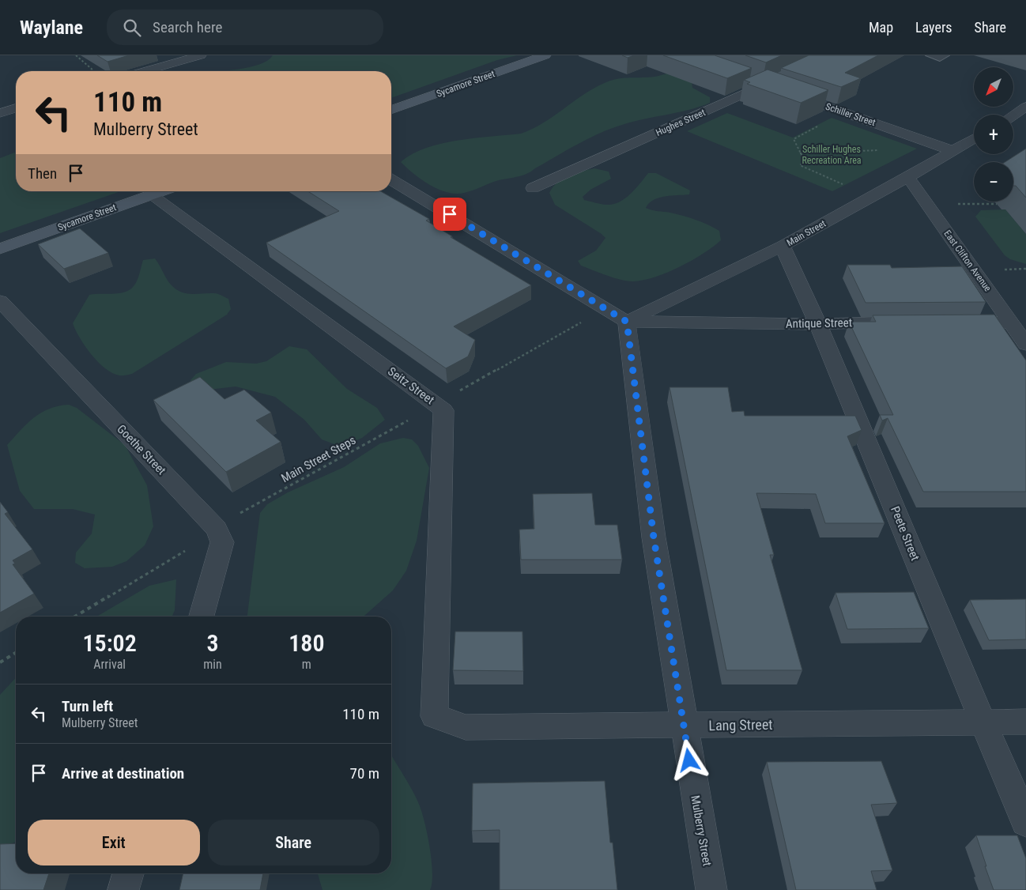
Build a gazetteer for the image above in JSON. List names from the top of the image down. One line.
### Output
{"streets":{"main road":["Sycamore Street"],"street":["Schiller Street","Hughes Street","Main Street","East Clifton Avenue","Antique Street","Seitz Street","Goethe Street","Peete Street","Lang Street","Mulberry Street"],"path":["Main Street Steps"]},"crossings":[["Sycamore Street","Seitz Street"],["Schiller Street","Hughes Street"],["Schiller Street","Main Street"],["Main Street","East Clifton Avenue"],["Main Street","Antique Street"],["Main Street","Peete Street"],["Main Street","Mulberry Street"],["Antique Street","Peete Street"],["Antique Street","Mulberry Street"],["Seitz Street","Lang Street"],["Peete Street","Lang Street"],["Lang Street","Mulberry Street"]],"parks":["Schiller Hughes Recreation Area"],"north":"bottom left","page":{"header":"Waylane","search":"Search here","nav":["Map","Layers","Share"],"map_buttons":["+","−"],"turn":["110 m","Mulberry Street"],"then":"Then","eta":["15:02","Arrival","3","min","180","m"],"list":[{"name":"Turn left","note":"Mulberry Street","value":"110 m"},{"name":"Arrive at destination","value":"70 m"}],"buttons":["Exit","Share"]}}
